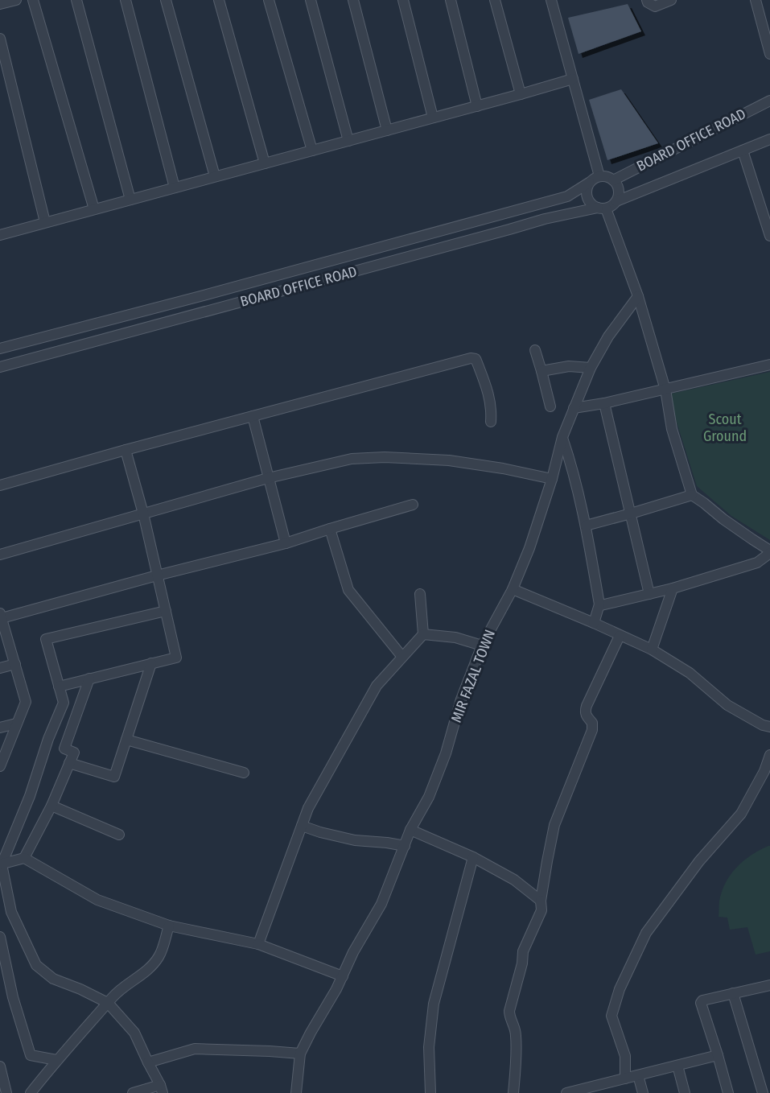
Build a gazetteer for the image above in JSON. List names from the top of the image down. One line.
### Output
{"streets":{"street":["BOARD OFFICE ROAD","MIR FAZAL TOWN"]},"parks":["Scout Ground"]}
